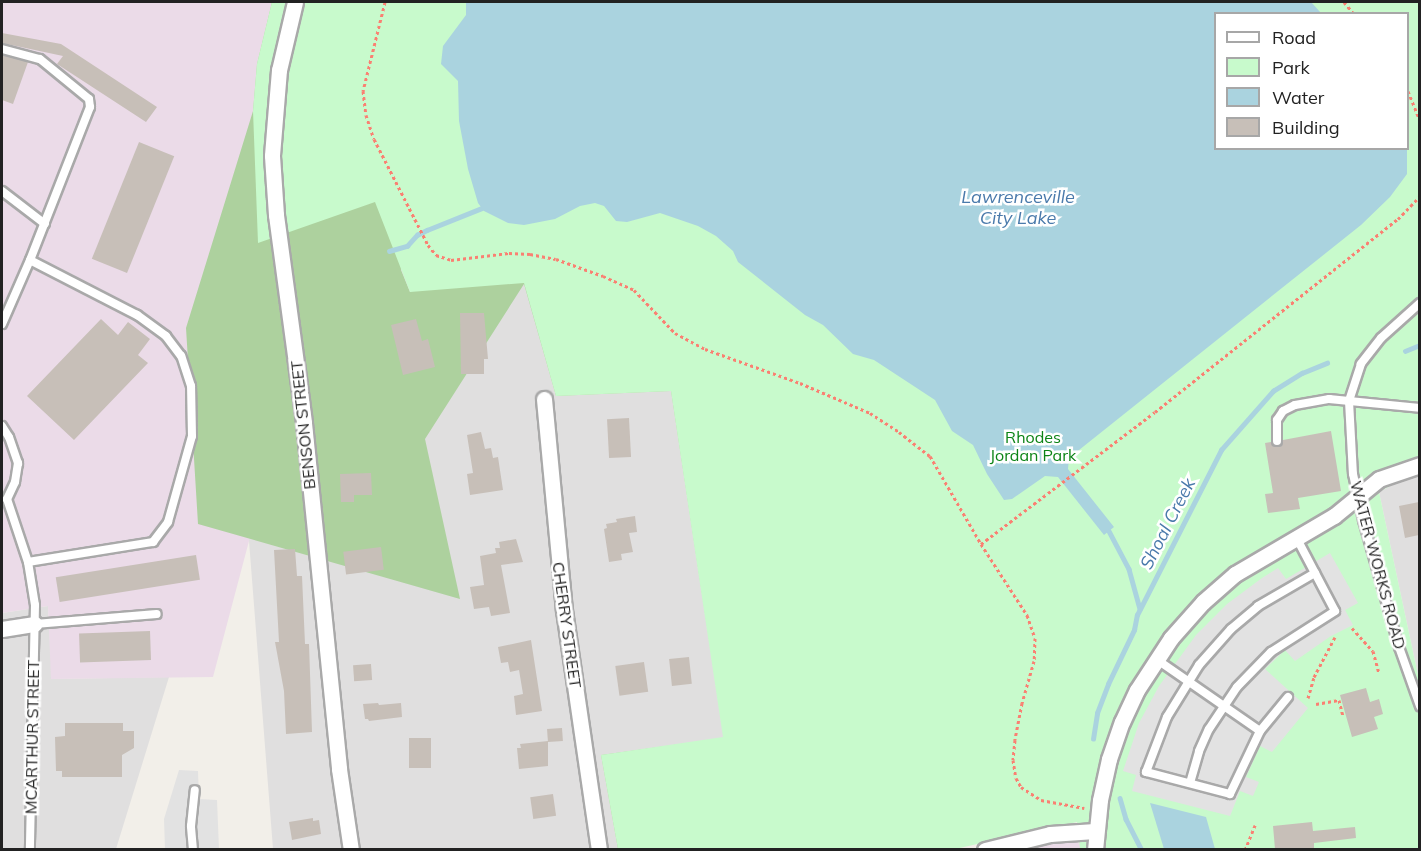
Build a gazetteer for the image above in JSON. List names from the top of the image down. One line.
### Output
{"streets":{"street":["BENSON STREET","CHERRY STREET"],"lane":["WATER WORKS ROAD","MCARTHUR STREET"]},"water":["Lawrenceville City Lake","Shoal Creek"],"parks":["Rhodes Jordan Park"],"legend":["Road","Park","Water","Building"]}
